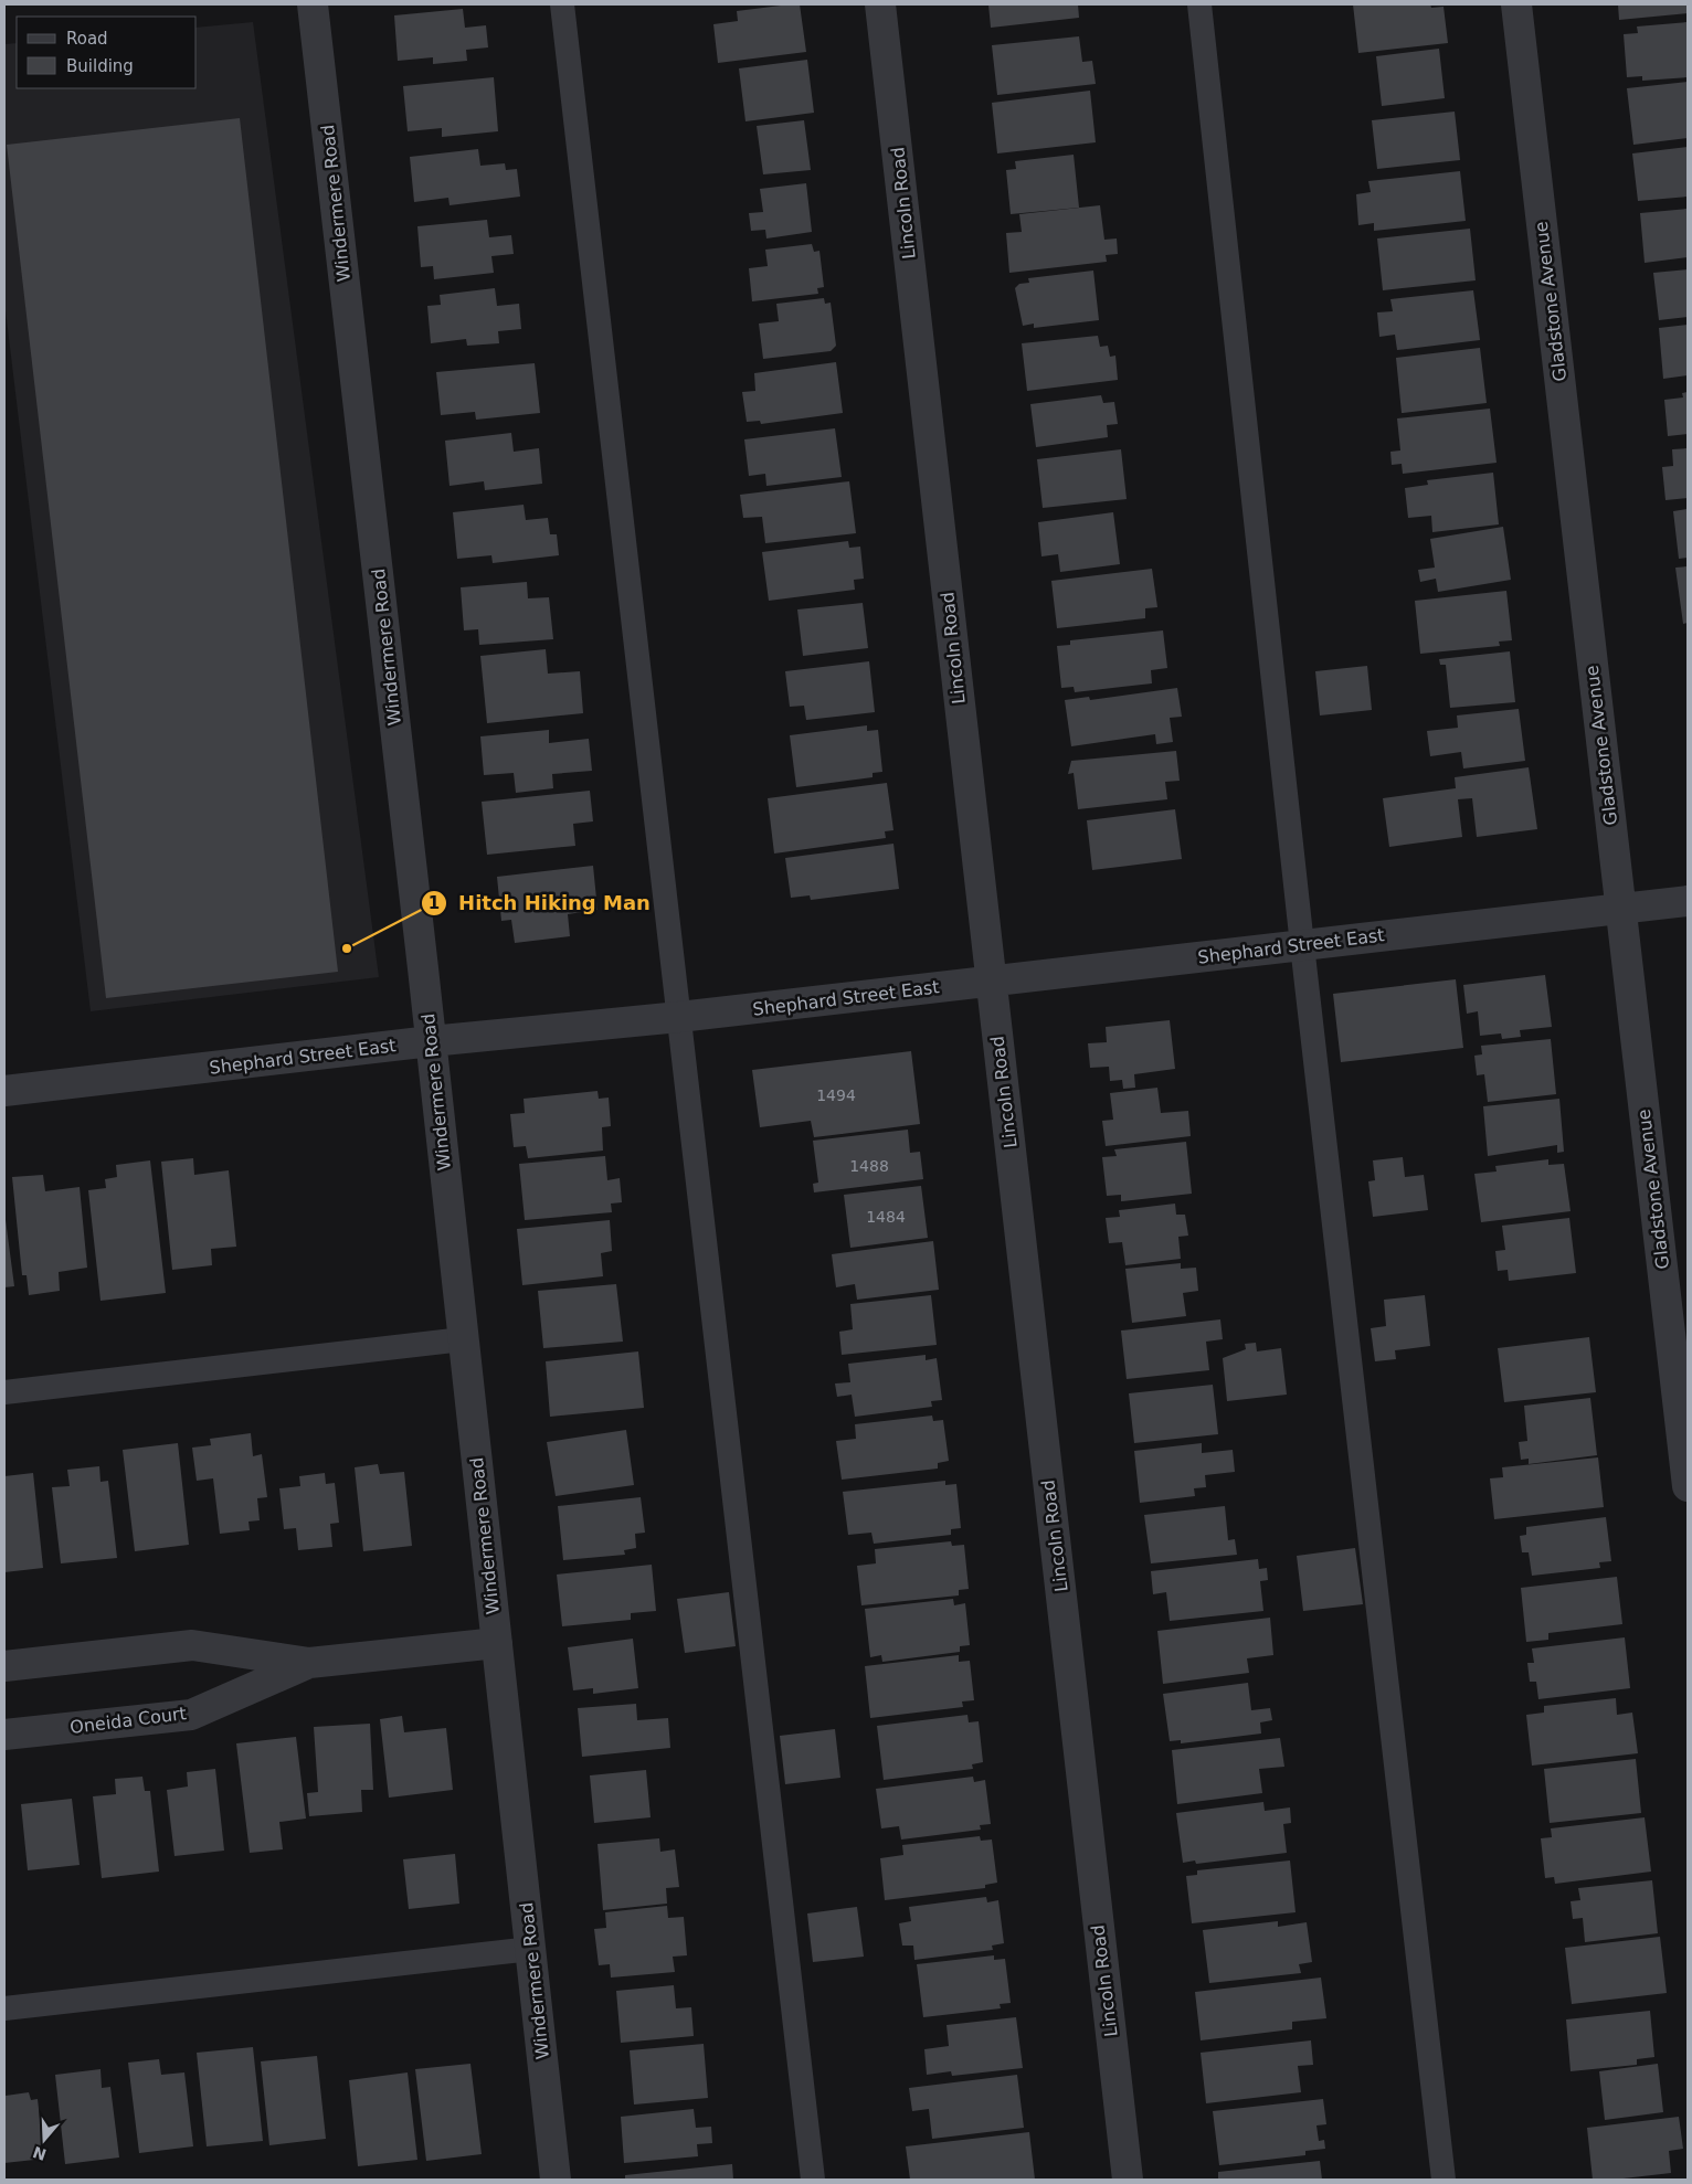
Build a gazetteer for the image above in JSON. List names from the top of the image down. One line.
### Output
{"streets":{"street":["Windermere Road","Lincoln Road","Gladstone Avenue","Shephard Street East","Oneida Court"]},"crossings":[["Windermere Road","Shephard Street East"],["Windermere Road","Oneida Court"],["Lincoln Road","Shephard Street East"],["Gladstone Avenue","Shephard Street East"]],"places":["Hitch Hiking Man"],"house_numbers":["1494","1488","1484"],"legend":["Road","Building"],"north":"bottom"}
